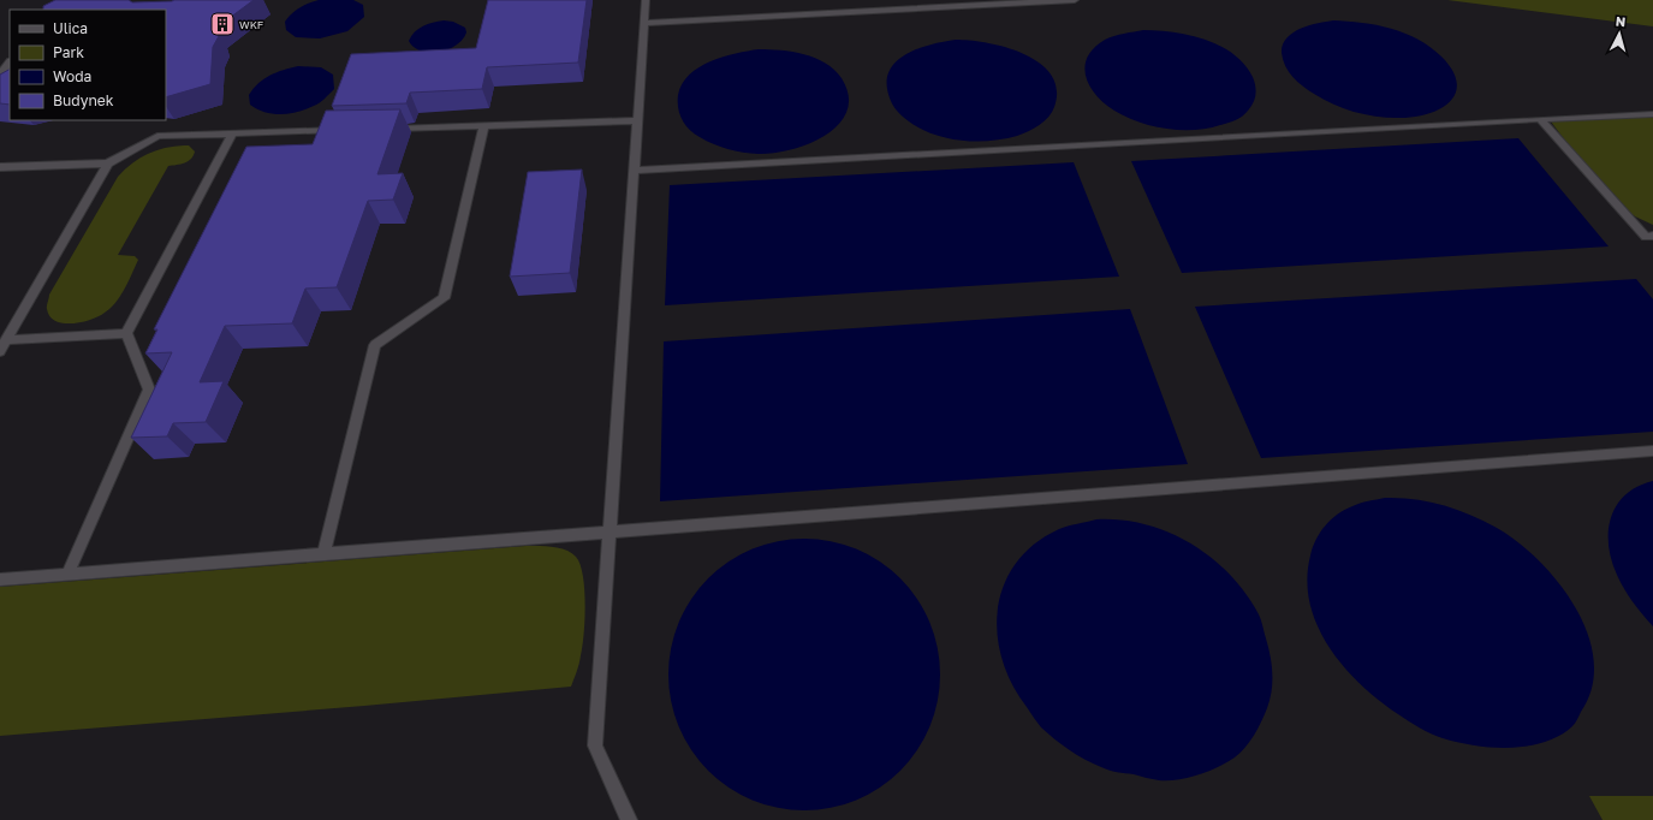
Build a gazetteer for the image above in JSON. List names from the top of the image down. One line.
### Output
{"places":{"building":["WKF"]},"legend":["Ulica","Park","Woda","Budynek"],"north":"top"}
